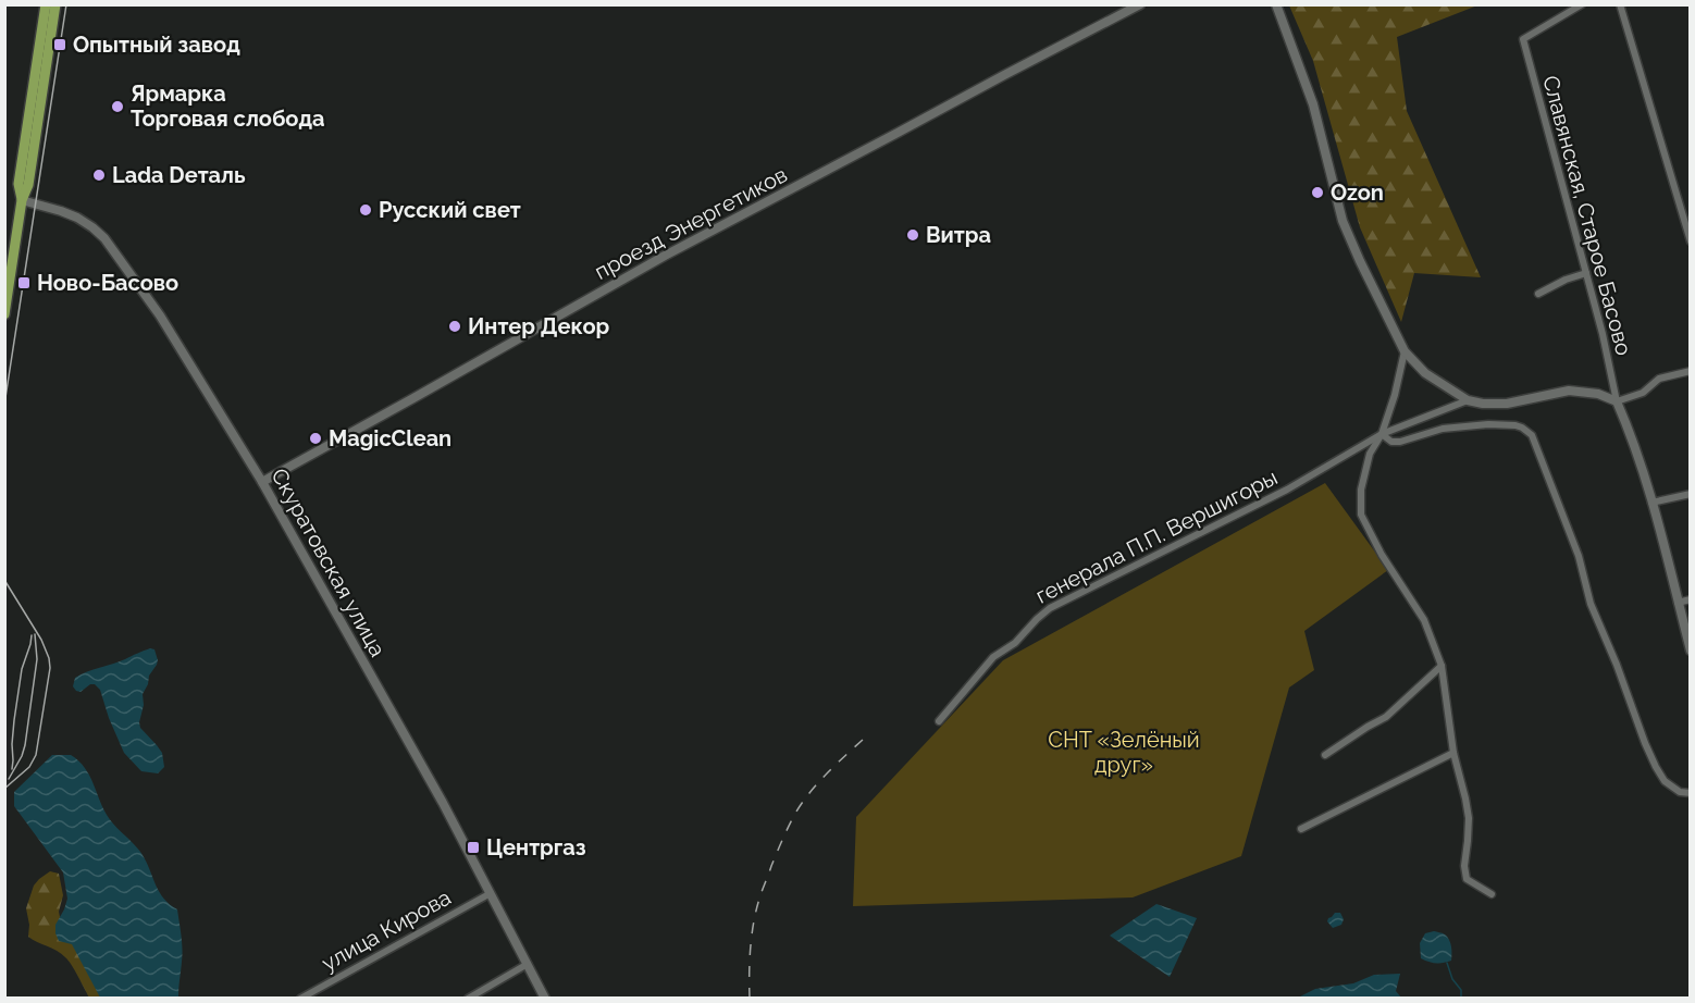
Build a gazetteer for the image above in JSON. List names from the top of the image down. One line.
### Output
{"streets":{"street":["Славянская, Старое Басово","проезд Энергетиков","генерала П.П. Вершигоры","Скуратовская улица","улица Кирова"]},"crossings":[["проезд Энергетиков","Скуратовская улица"],["Скуратовская улица","улица Кирова"]],"parks":["СНТ «Зелёный друг»"],"places":{"transit":["Опытный завод","Ново-Басово","Центргаз"],"other":["Ярмарка Торговая слобода","Lada Dеталь","Ozon","Русский свет","Витра","Интер Декор","MagicClean"]}}
